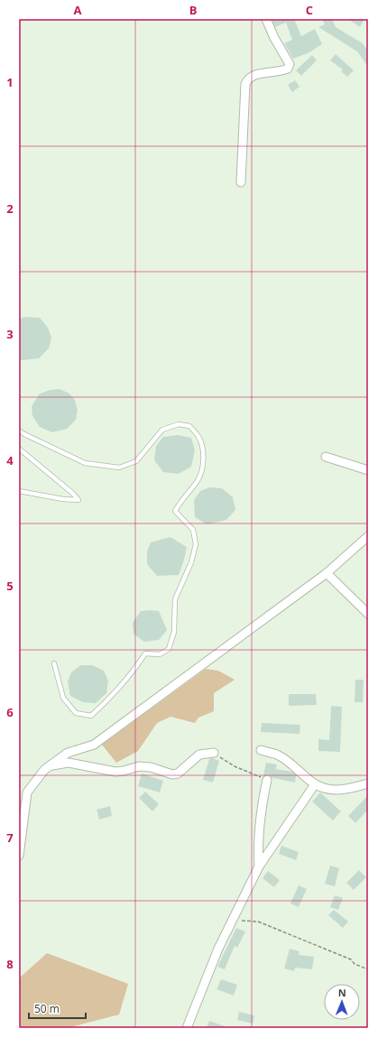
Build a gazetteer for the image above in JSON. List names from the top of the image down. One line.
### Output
{"scale_bar":"50 m","north":"top","grid":{"columns":["A","B","C"],"rows":["1","2","3","4","5","6","7","8"]}}
